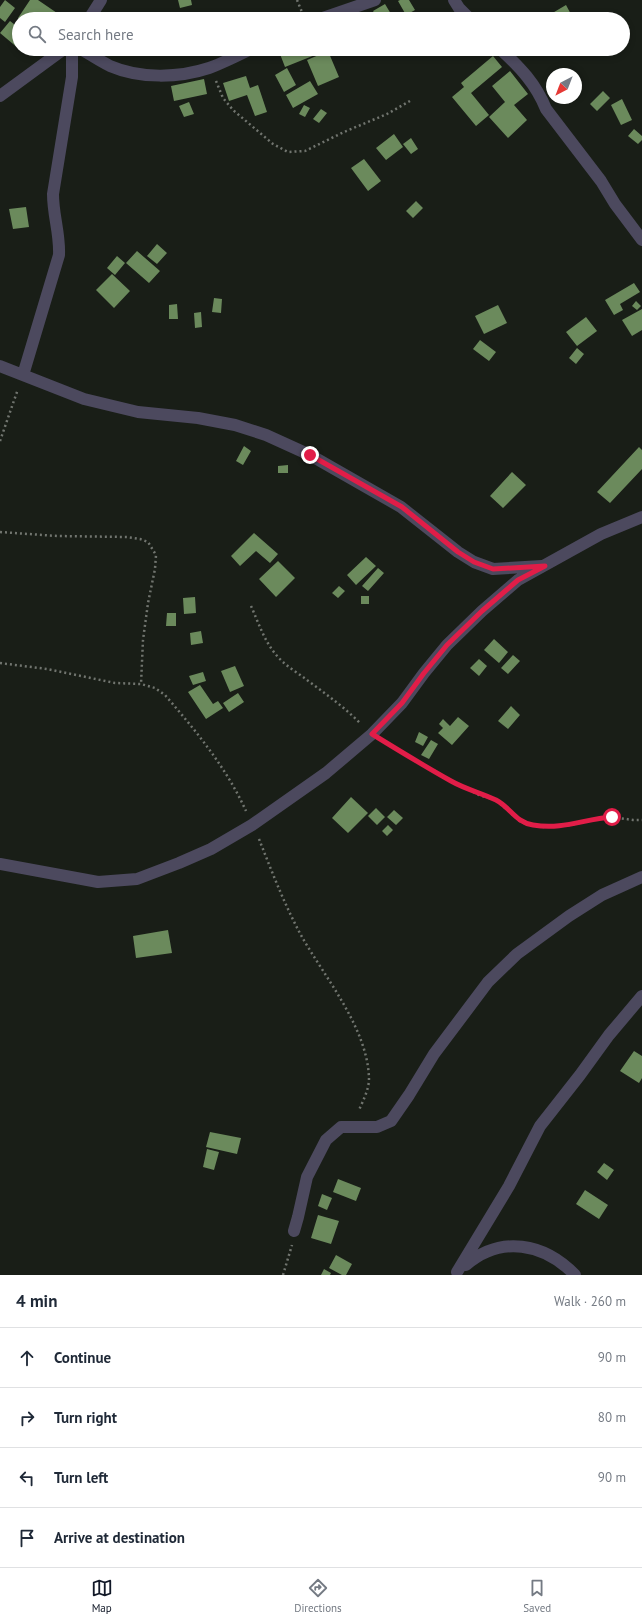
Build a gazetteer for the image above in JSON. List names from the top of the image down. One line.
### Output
{"north":"bottom left","page":{"search":"Search here","heading":["4 min","Walk · 260 m"],"list":[["Continue","90 m"],["Turn right","80 m"],["Turn left","90 m"],"Arrive at destination"],"nav":["Map","Directions","Saved"]}}
